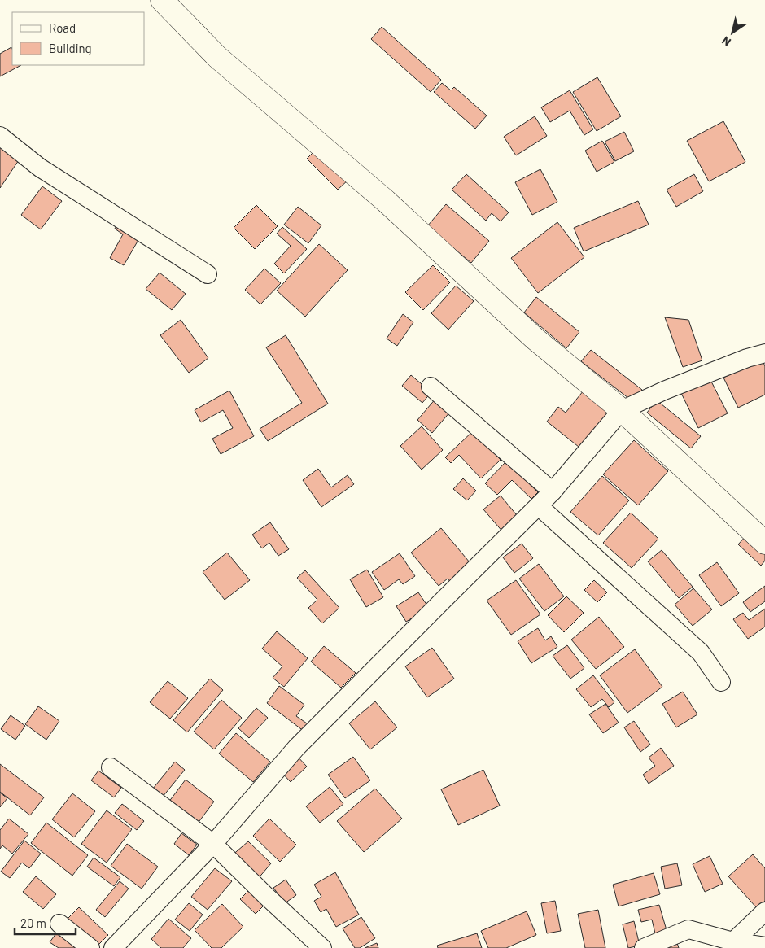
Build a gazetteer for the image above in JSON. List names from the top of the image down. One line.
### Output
{"legend":["Road","Building"],"scale_bar":"20 m","north":"bottom left"}
